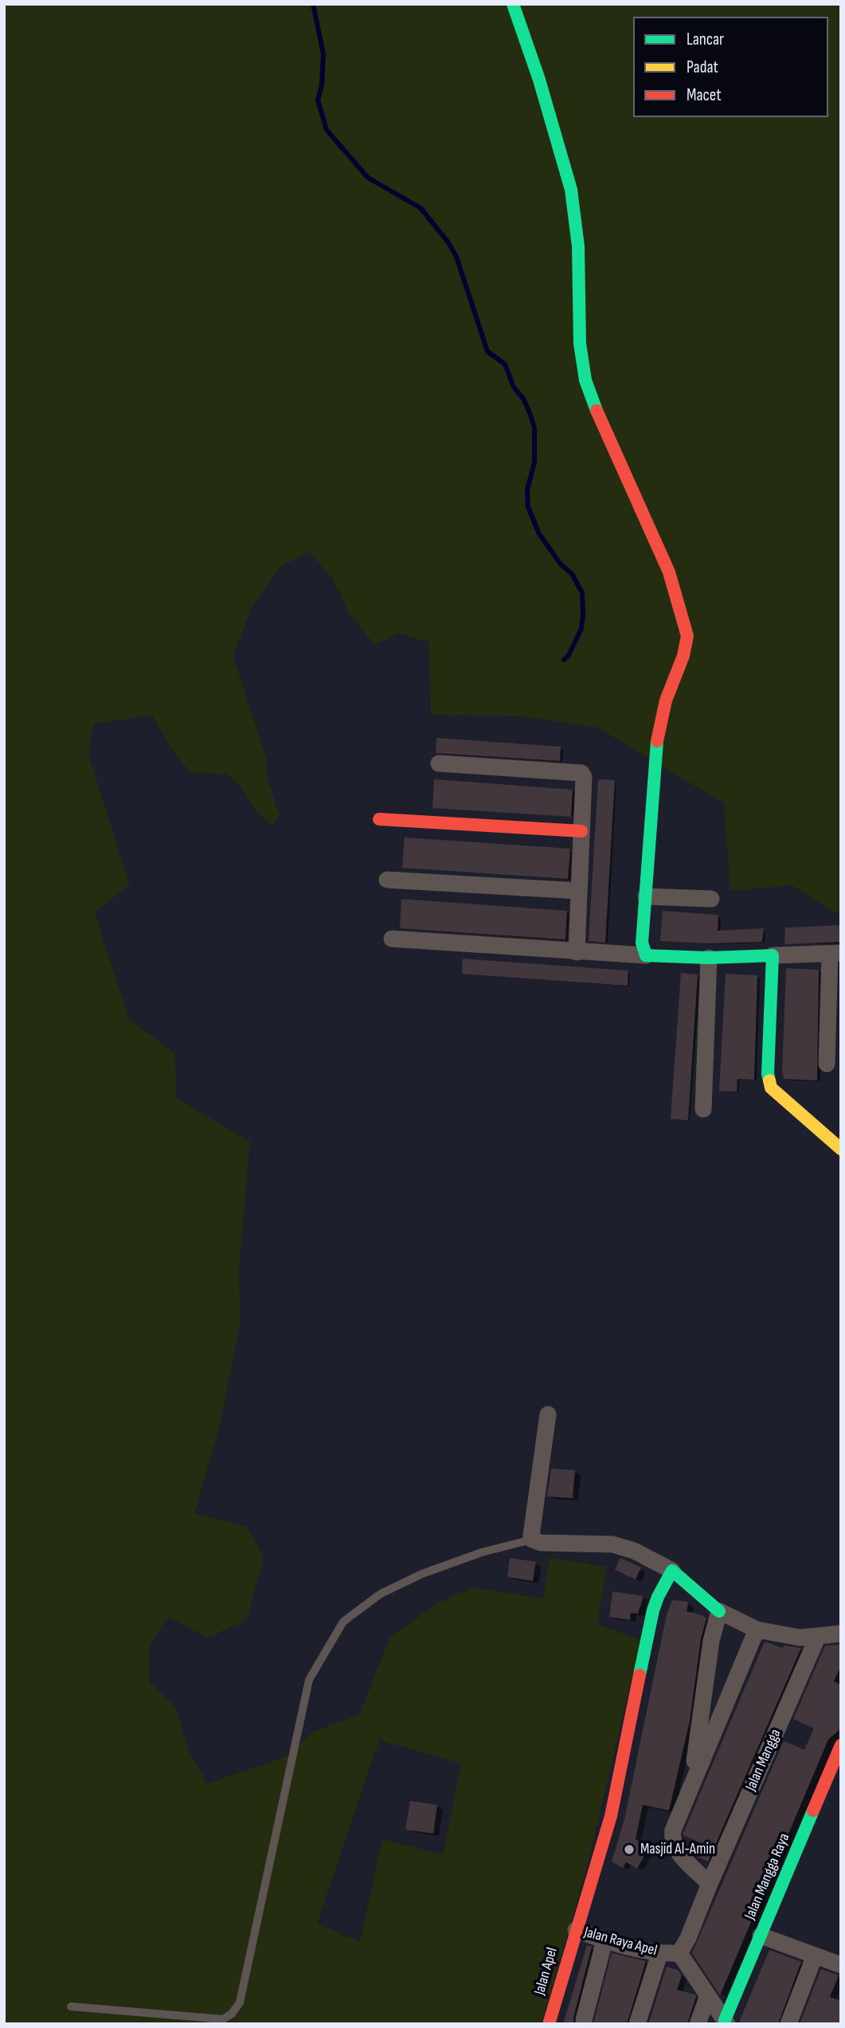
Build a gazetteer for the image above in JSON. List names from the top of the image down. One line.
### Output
{"streets":{"street":["Jalan Mangga","Jalan Mangga Raya","Jalan Raya Apel","Jalan Apel"]},"crossings":[["Jalan Mangga","Jalan Raya Apel"],["Jalan Mangga Raya","Jalan Raya Apel"],["Jalan Raya Apel","Jalan Apel"]],"places":["Masjid Al-Amin"],"legend":["Lancar","Padat","Macet"]}
